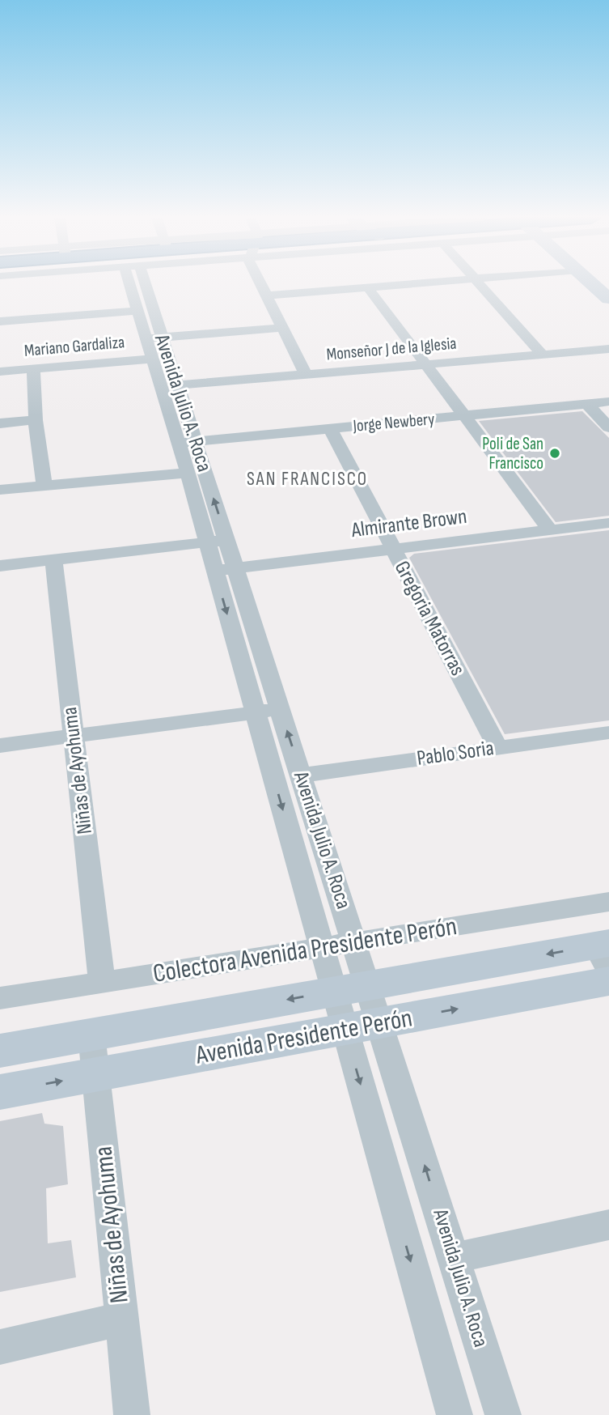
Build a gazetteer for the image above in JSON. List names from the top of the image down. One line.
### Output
{"streets":{"street":["Mariano Gardaliza","Monseñor J de la Iglesia","Avenida Julio A. Roca","Jorge Newbery","Almirante Brown","Gregoria Matorras","Pablo Soria","Niñas de Ayohuma","Colectora Avenida Presidente Perón","Avenida Presidente Perón"]},"crossings":[["Mariano Gardaliza","Avenida Julio A. Roca"],["Monseñor J de la Iglesia","Avenida Julio A. Roca"],["Avenida Julio A. Roca","Jorge Newbery"],["Avenida Julio A. Roca","Almirante Brown"],["Avenida Julio A. Roca","Pablo Soria"],["Avenida Julio A. Roca","Colectora Avenida Presidente Perón"],["Avenida Julio A. Roca","Avenida Presidente Perón"],["Jorge Newbery","Gregoria Matorras"],["Almirante Brown","Gregoria Matorras"],["Gregoria Matorras","Pablo Soria"],["Niñas de Ayohuma","Colectora Avenida Presidente Perón"],["Niñas de Ayohuma","Avenida Presidente Perón"]],"districts":["SAN FRANCISCO"],"places":["Poli de San Francisco"]}
